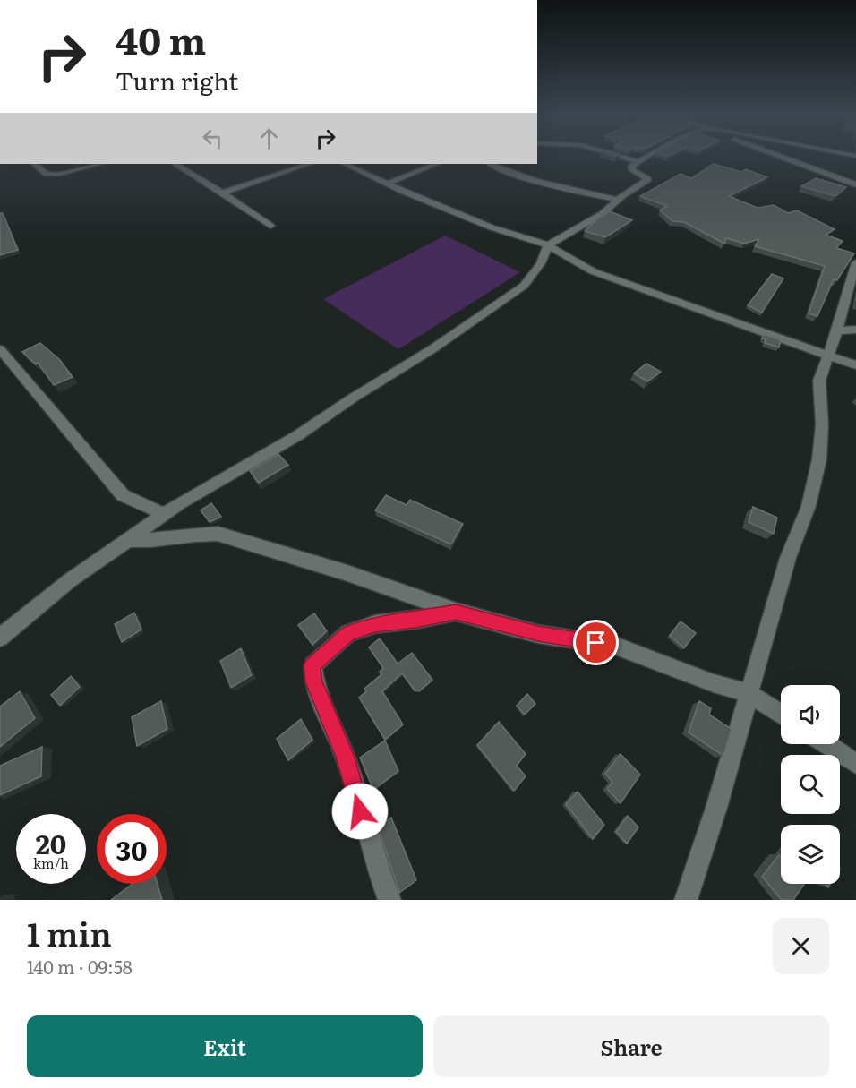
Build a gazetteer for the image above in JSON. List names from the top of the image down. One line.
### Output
{"page":{"turn":["40 m","Turn right"],"speed":"20 km/h","limit":"30","heading":["1 min","140 m · 09:58"],"buttons":["Exit","Share"]}}
